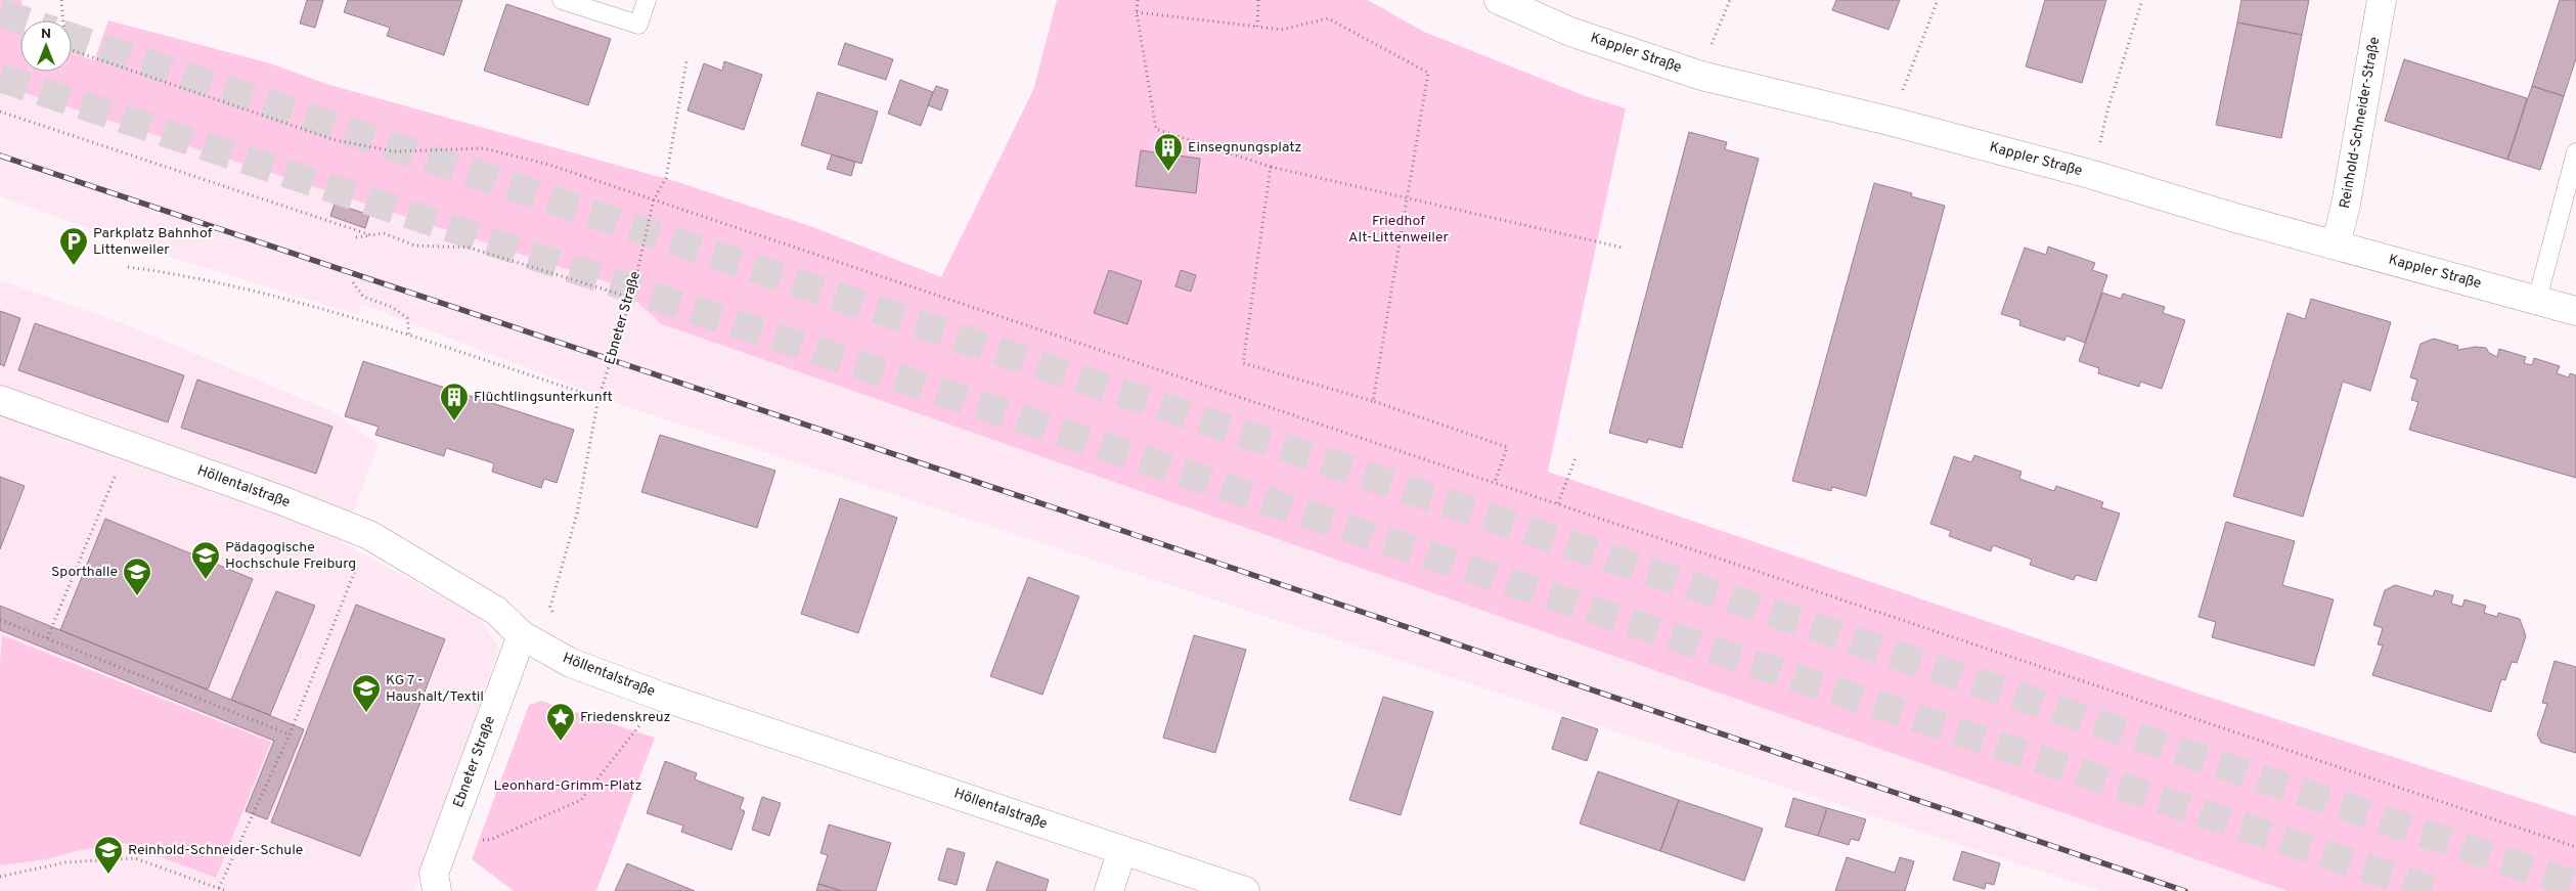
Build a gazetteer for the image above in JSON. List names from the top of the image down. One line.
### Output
{"streets":{"street":["Kappler Straße","Reinhold-Schneider-Straße","Ebneter Straße","Höllentalstraße"]},"crossings":[["Kappler Straße","Reinhold-Schneider-Straße"],["Ebneter Straße","Höllentalstraße"]],"parks":["Friedhof Alt-Littenweiler","Leonhard-Grimm-Platz"],"places":{"building":["Einsegnungsplatz","Flüchtlingsunterkunft"],"parking":["Parkplatz Bahnhof Littenweiler"],"school or university":["Pädagogische Hochschule Freiburg","Sporthalle","KG 7 - Haushalt/Textil","Reinhold-Schneider-Schule"],"place":["Friedenskreuz"]},"north":"top"}
